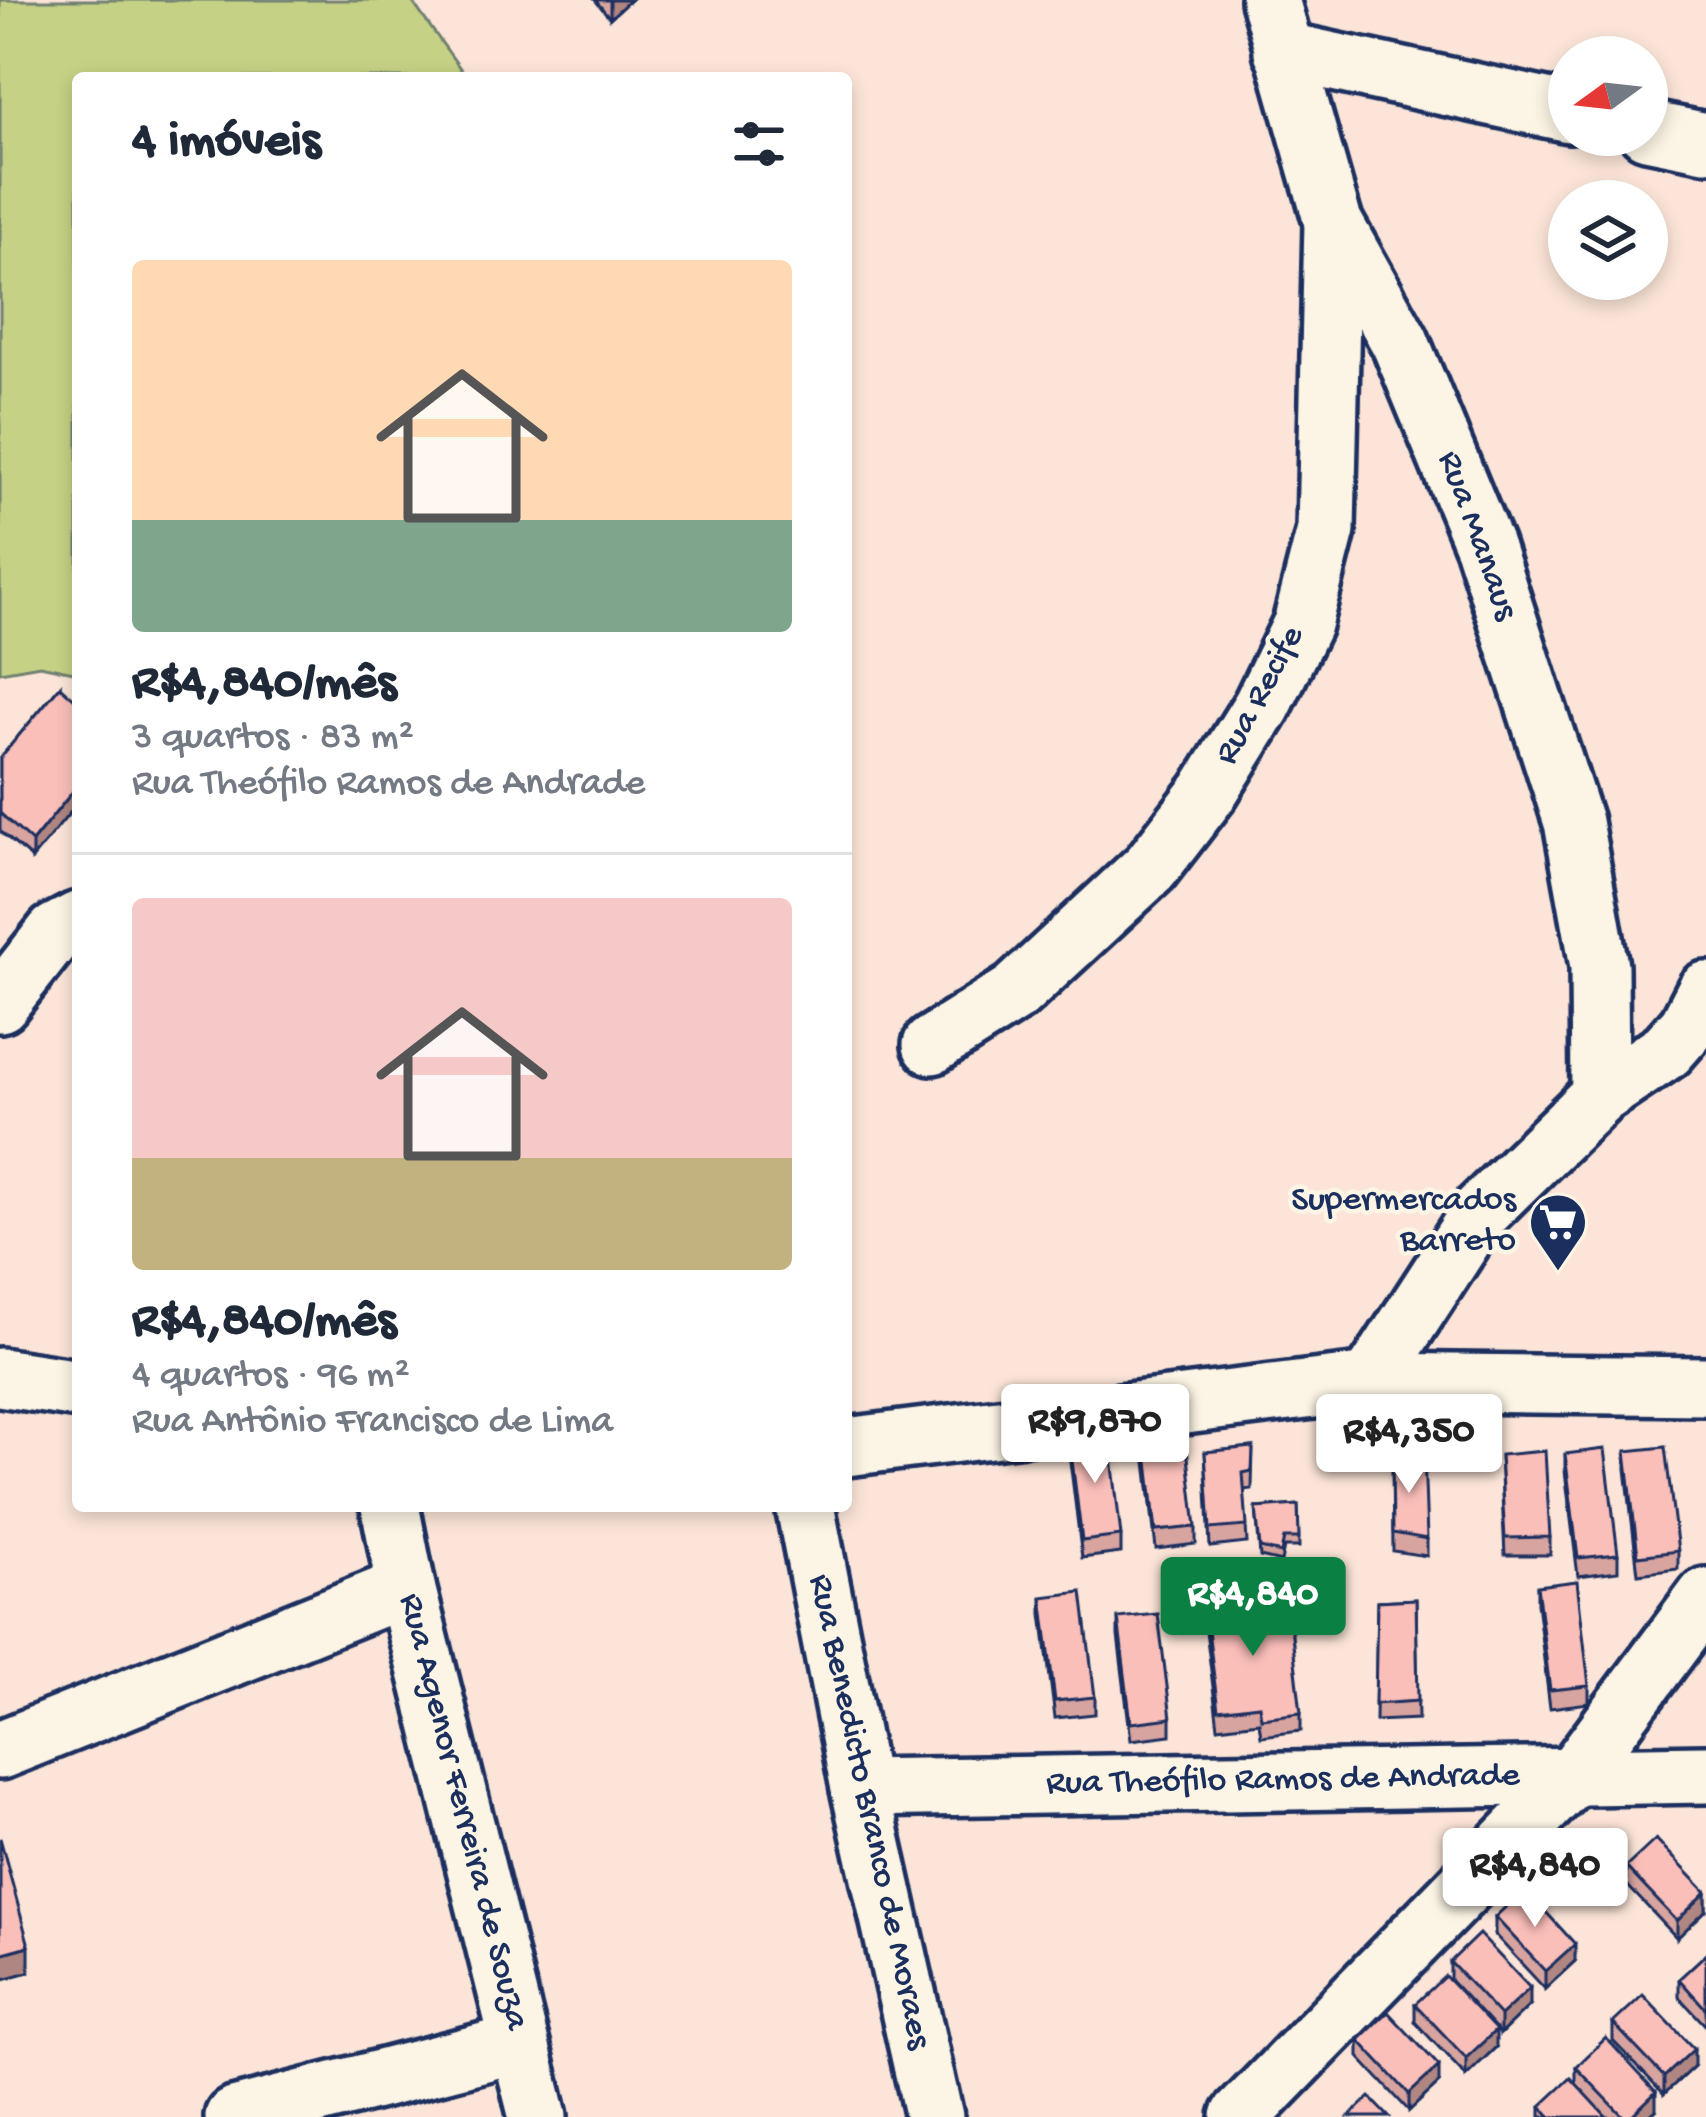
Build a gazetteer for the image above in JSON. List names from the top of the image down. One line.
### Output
{"streets":{"street":["Rua Manaus","Rua Recife","Rua Theófilo Ramos de Andrade","Rua Agenor Ferreira de Souza","Rua Benedicto Branco de Moraes"]},"crossings":[["Rua Manaus","Rua Recife"],["Rua Theófilo Ramos de Andrade","Rua Benedicto Branco de Moraes"]],"places":{"supermarket":["Supermercados Barreto"]},"north":"left","page":{"heading":"4 imóveis","list":[{"name":"R$4,840/mês","note":"3 quartos · 83 m² · Rua Theófilo Ramos de Andrade"},{"name":"R$4,840/mês","note":"4 quartos · 96 m² · Rua Antônio Francisco de Lima"}],"price":["R$9,870","R$4,350","R$4,840","R$4,840"]}}
